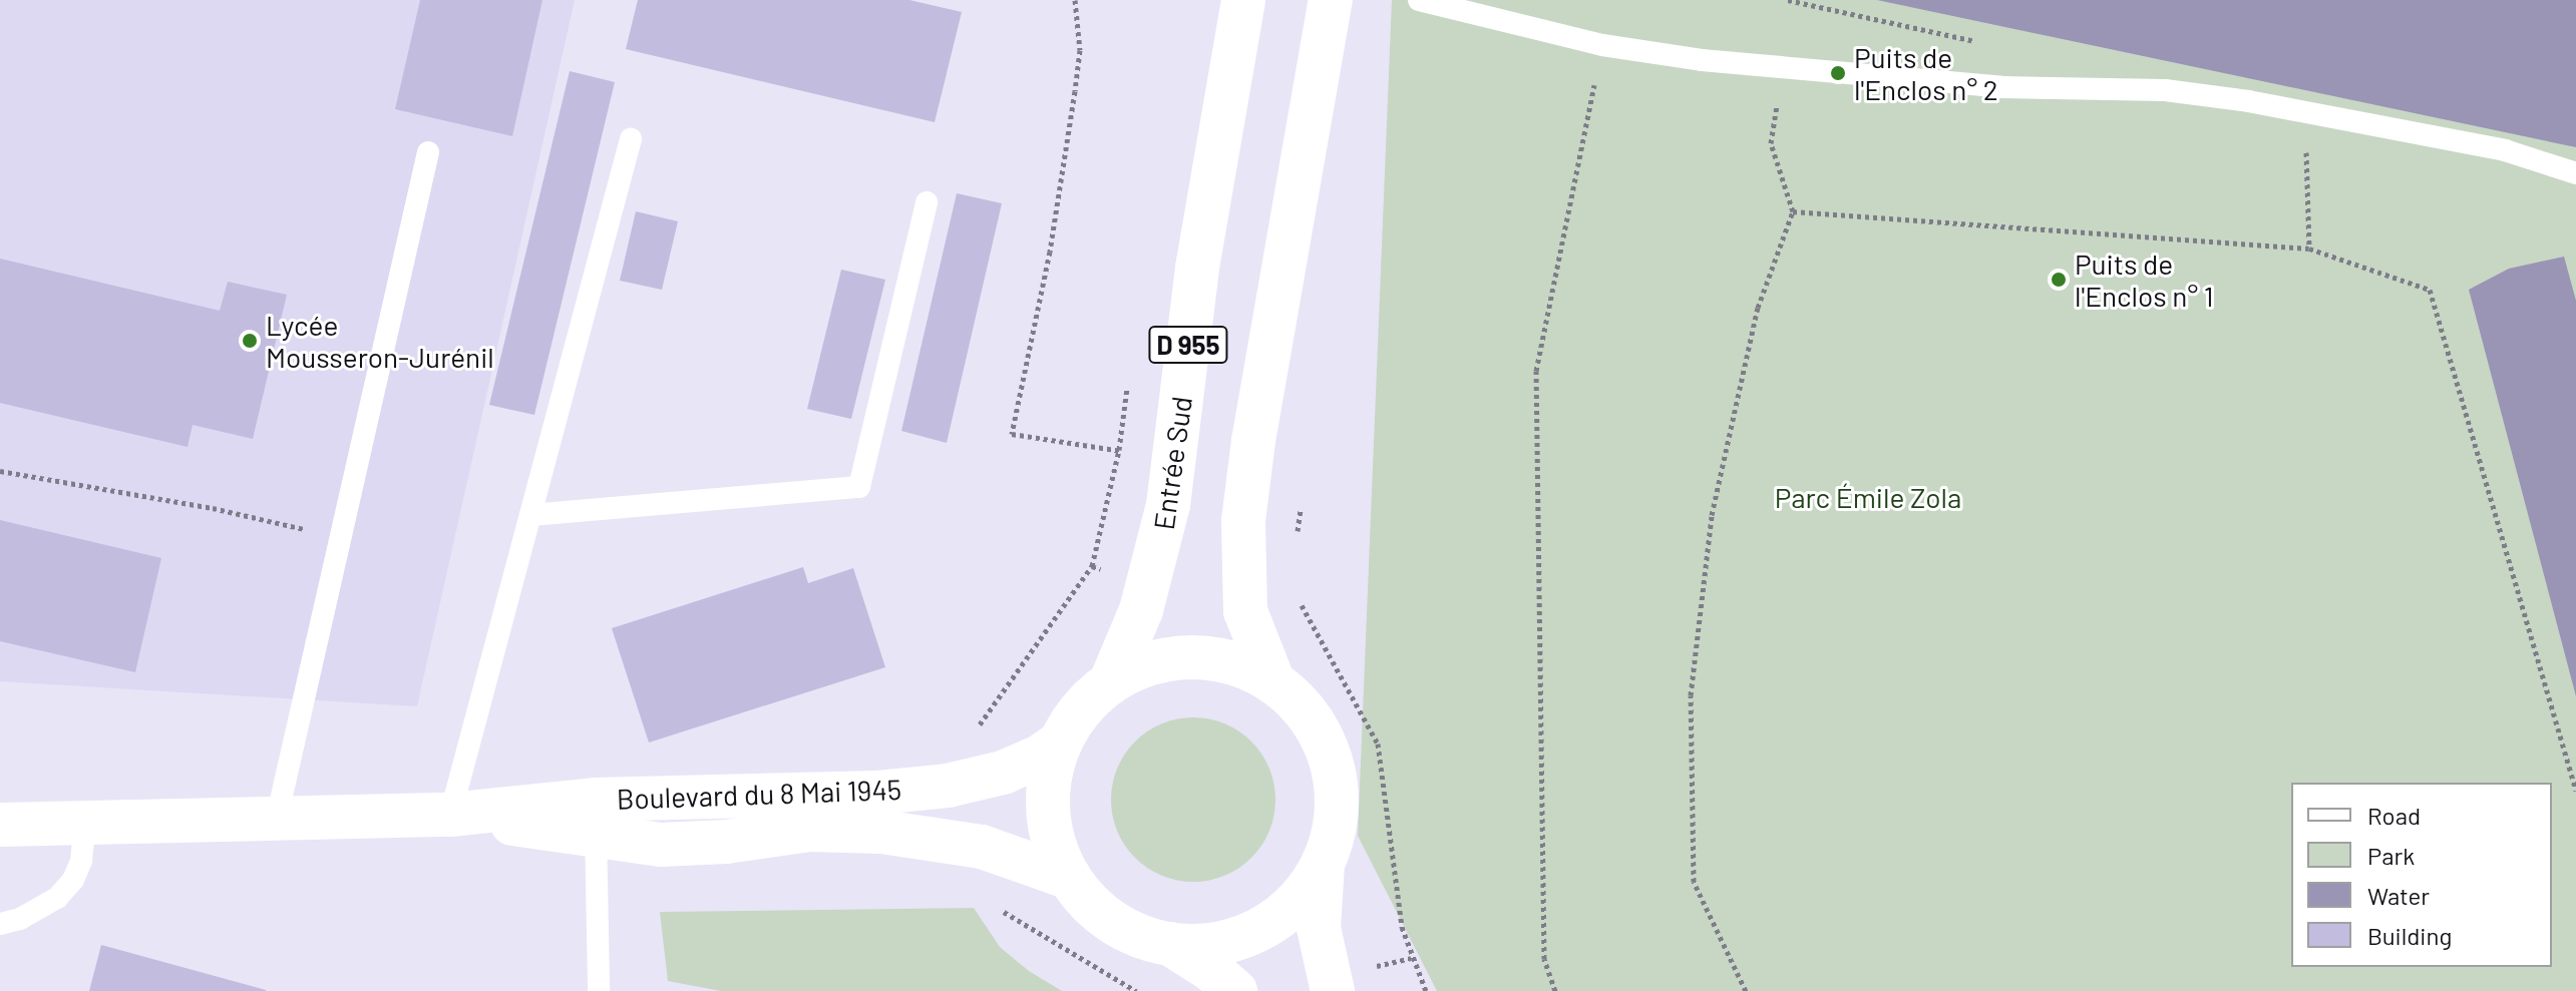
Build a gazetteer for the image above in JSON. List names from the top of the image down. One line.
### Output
{"streets":{"main road":["D 955","Entrée Sud","Boulevard du 8 Mai 1945"]},"parks":["Parc Émile Zola"],"places":["Puits de l'Enclos n° 2","Puits de l'Enclos n° 1","Lycée Mousseron-Jurénil"],"legend":["Road","Park","Water","Building"]}
